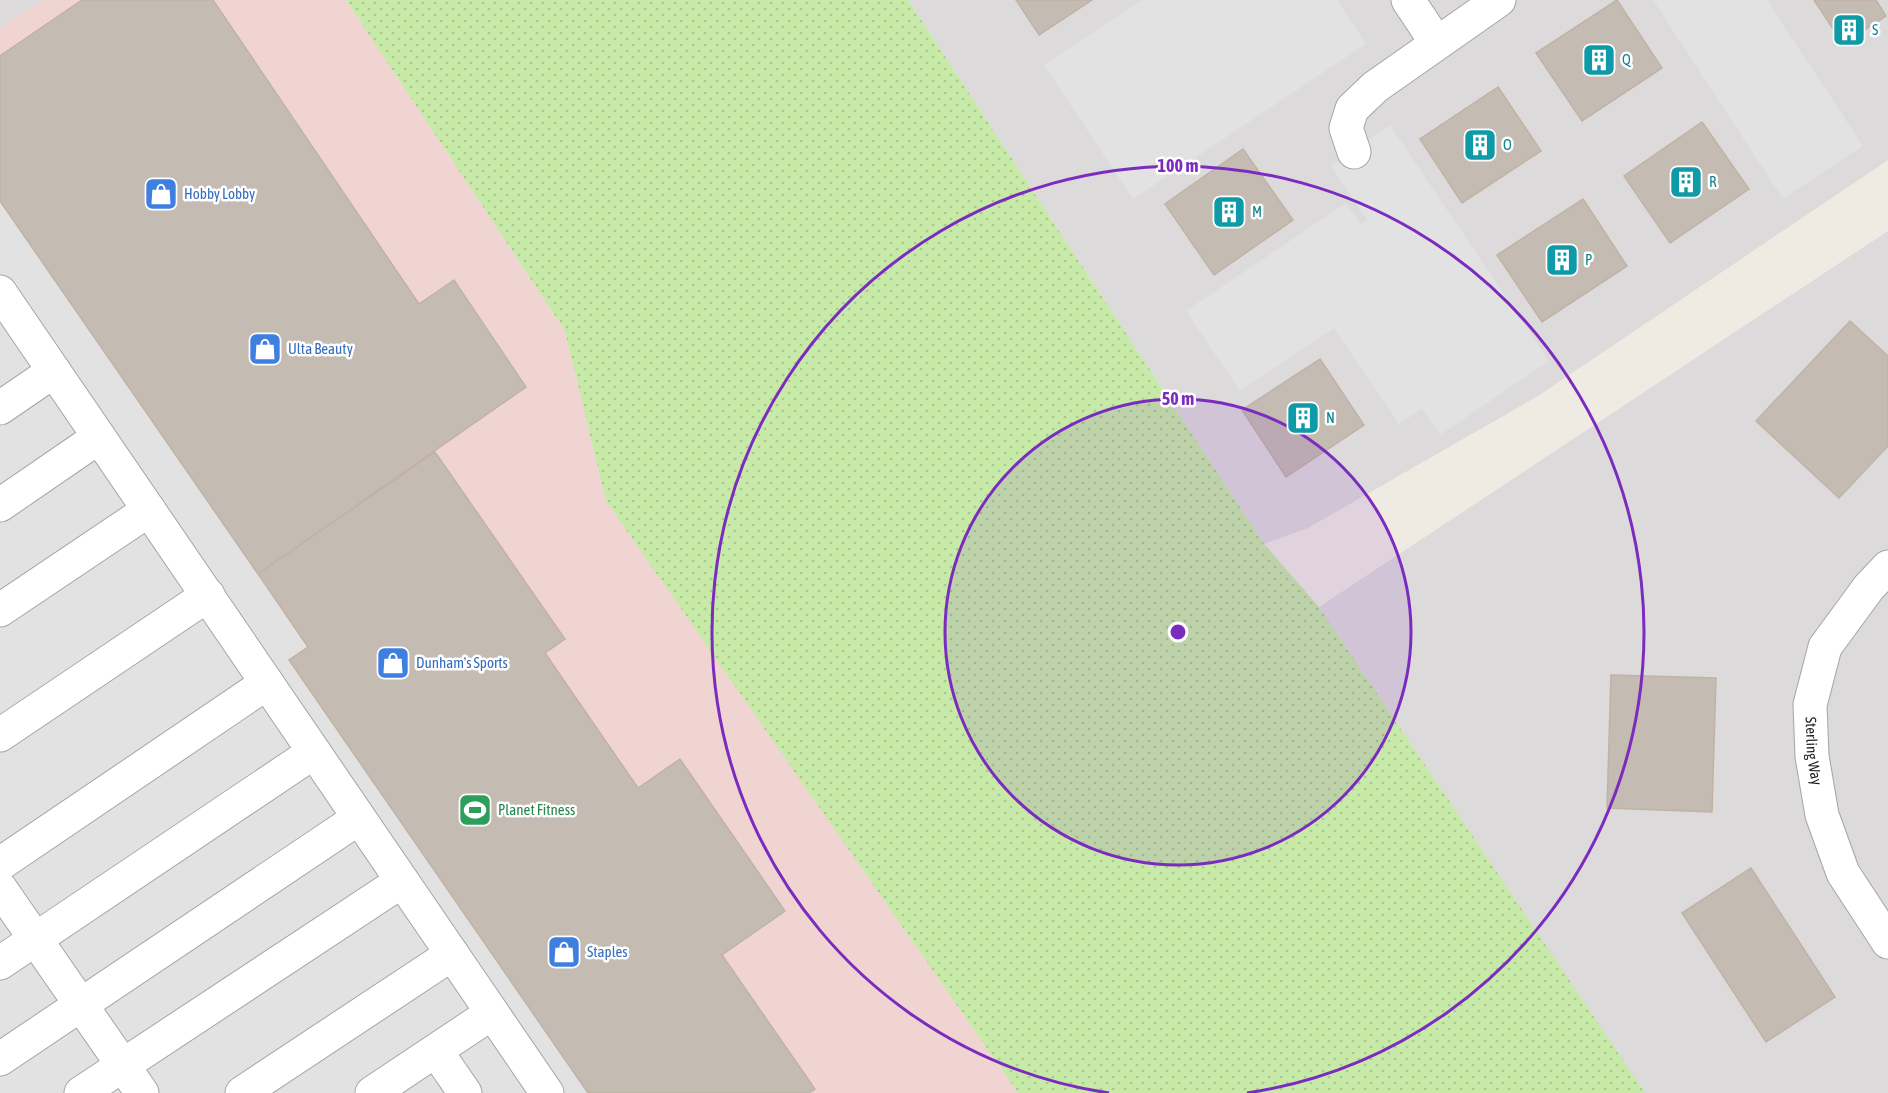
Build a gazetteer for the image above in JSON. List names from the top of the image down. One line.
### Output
{"streets":{"street":["Sterling Way"]},"places":{"building":["S","Q","O","R","M","P","N"],"shop":["Hobby Lobby","Ulta Beauty","Dunham's Sports","Staples"],"sports":["Planet Fitness"]},"rings":["100 m","50 m"]}
